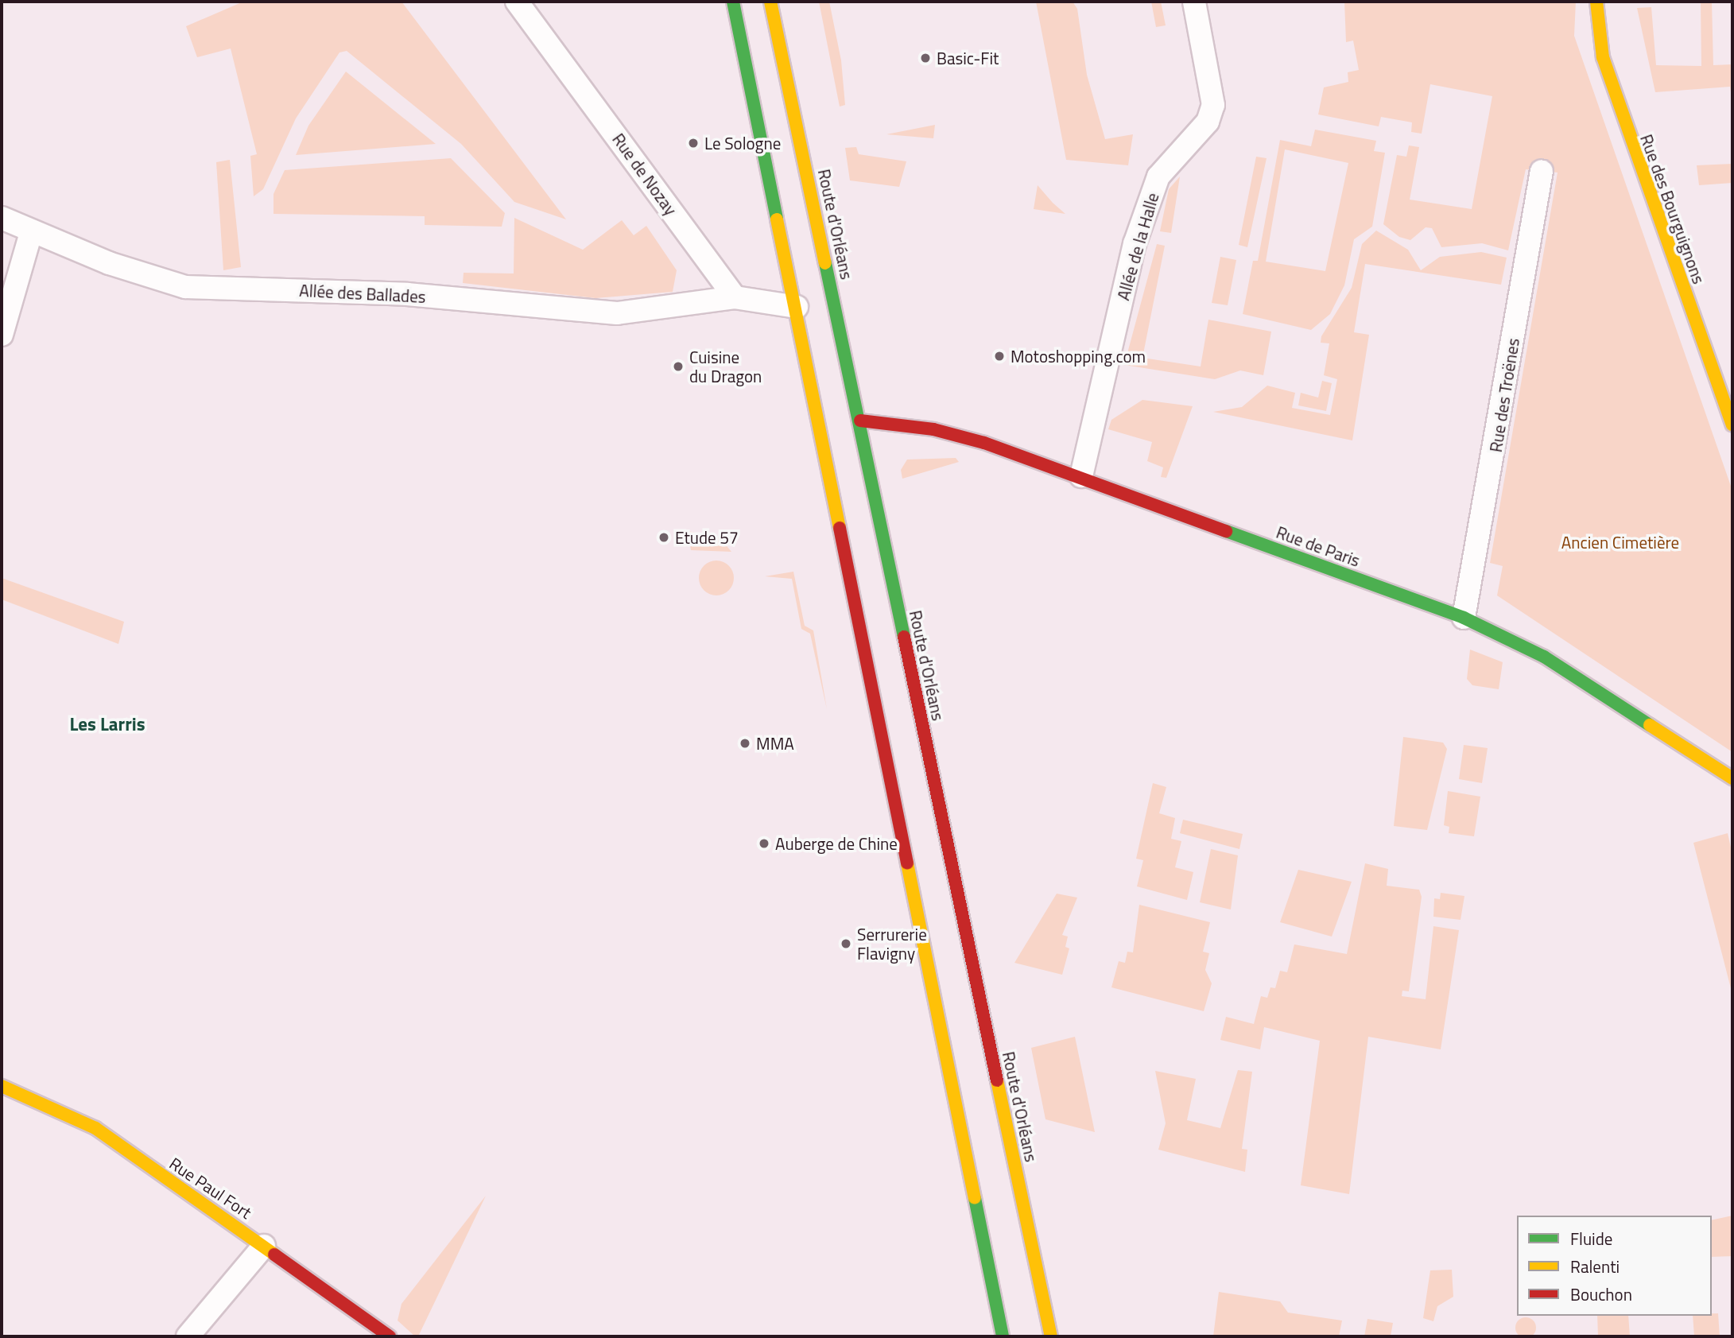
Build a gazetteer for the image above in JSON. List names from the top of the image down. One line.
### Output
{"streets":{"main road":["Rue des Bourguignons","Route d'Orléans","Rue de Paris","Rue Paul Fort"],"street":["Rue de Nozay","Allée de la Halle","Allée des Ballades","Rue des Troënes"]},"crossings":[["Rue de Nozay","Allée des Ballades"],["Route d'Orléans","Rue de Paris"],["Allée de la Halle","Rue de Paris"],["Rue des Troënes","Rue de Paris"]],"districts":["Les Larris"],"parks":["Ancien Cimetière"],"places":["Basic-Fit","Le Sologne","Motoshopping.com","Cuisine du Dragon","Etude 57","MMA","Auberge de Chine","Serrurerie Flavigny"],"legend":["Fluide","Ralenti","Bouchon"]}
